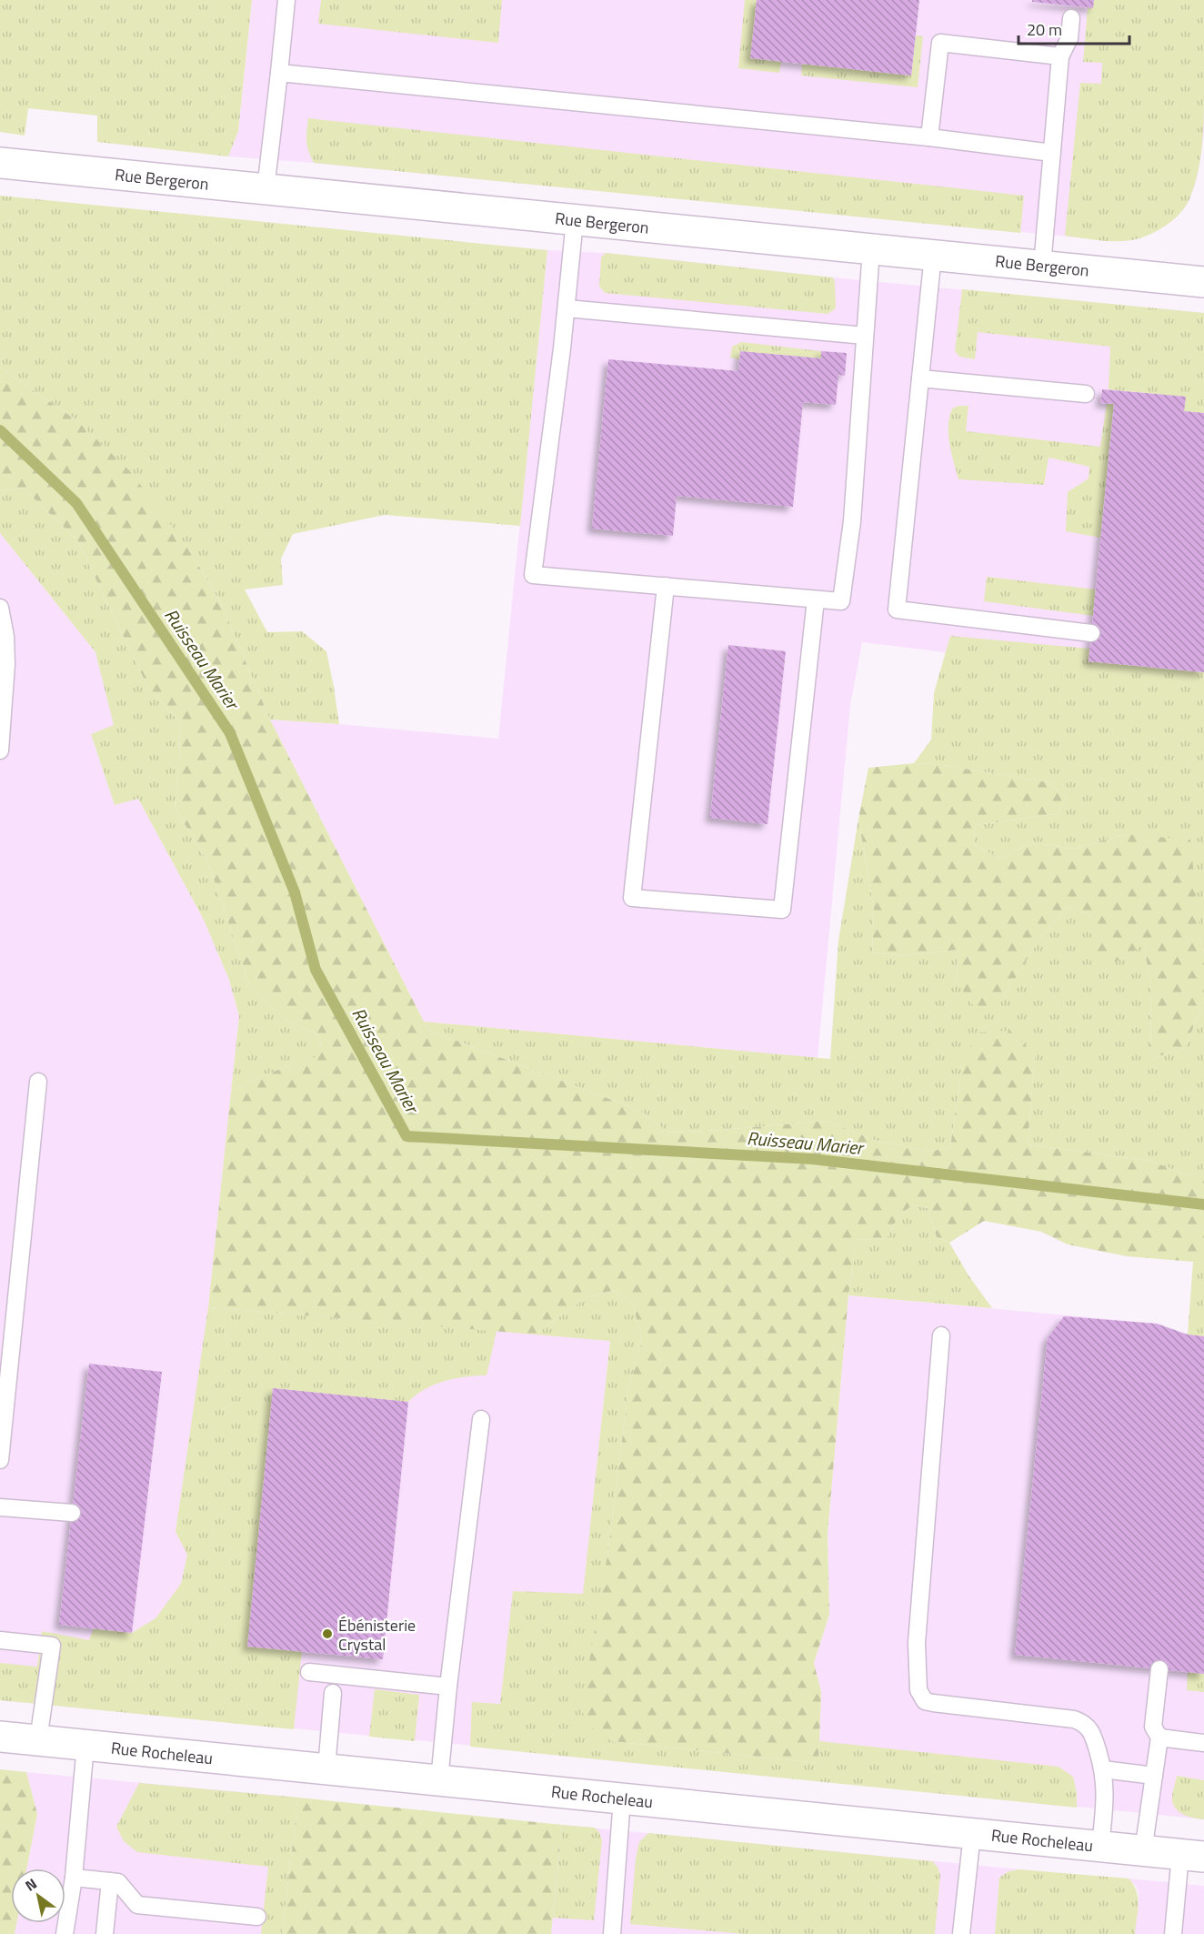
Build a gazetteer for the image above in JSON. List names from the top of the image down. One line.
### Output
{"streets":{"street":["Rue Bergeron","Rue Rocheleau"]},"water":["Ruisseau Marier"],"places":["Ébénisterie Crystal"],"scale_bar":"20 m","north":"top left"}
